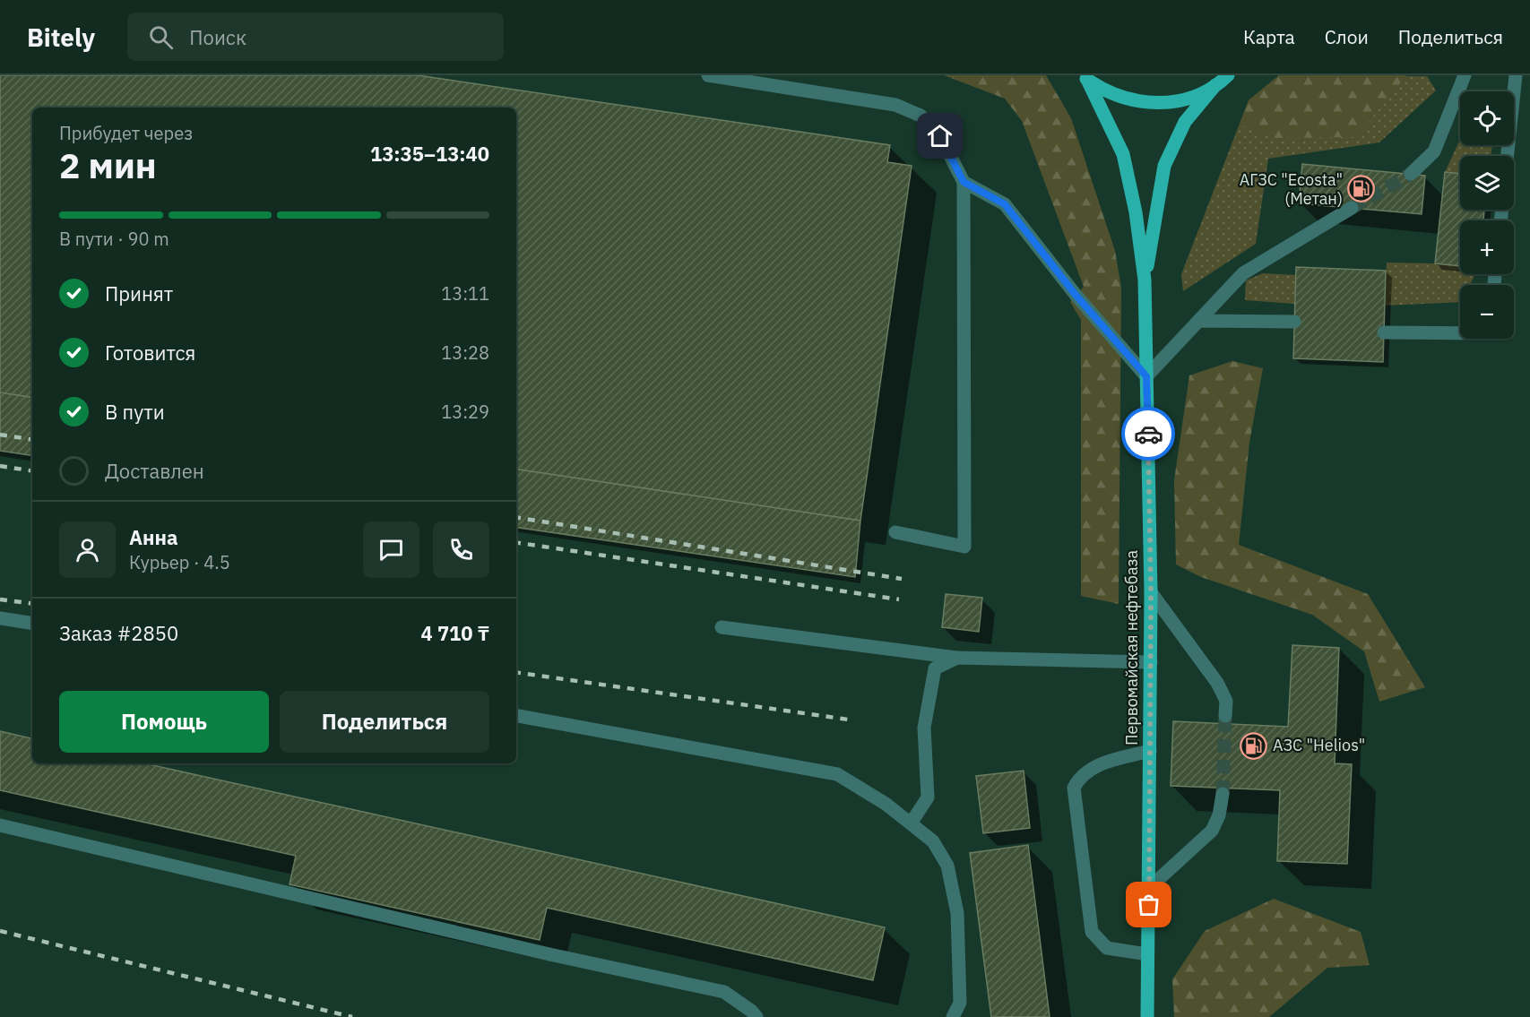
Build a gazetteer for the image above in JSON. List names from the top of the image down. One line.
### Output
{"streets":{"main road":["Первомайская нефтебаза"]},"places":{"fuel station":["АГЗС \"Ecosta\" (Метан)","АЗС \"Helios\""]},"page":{"header":"Bitely","search":"Поиск","nav":["Карта","Слои","Поделиться"],"map_buttons":["+","−"],"heading":["2 мин","Прибудет через","13:35–13:40"],"panel":["Анна","Курьер · 4.5","Заказ #2850","4 710 ₸"],"bar":"В пути · 90 m","list":[["Принят","13:11"],["Готовится","13:28"],["В пути","13:29"],"Доставлен"],"buttons":["Помощь","Поделиться"]}}
